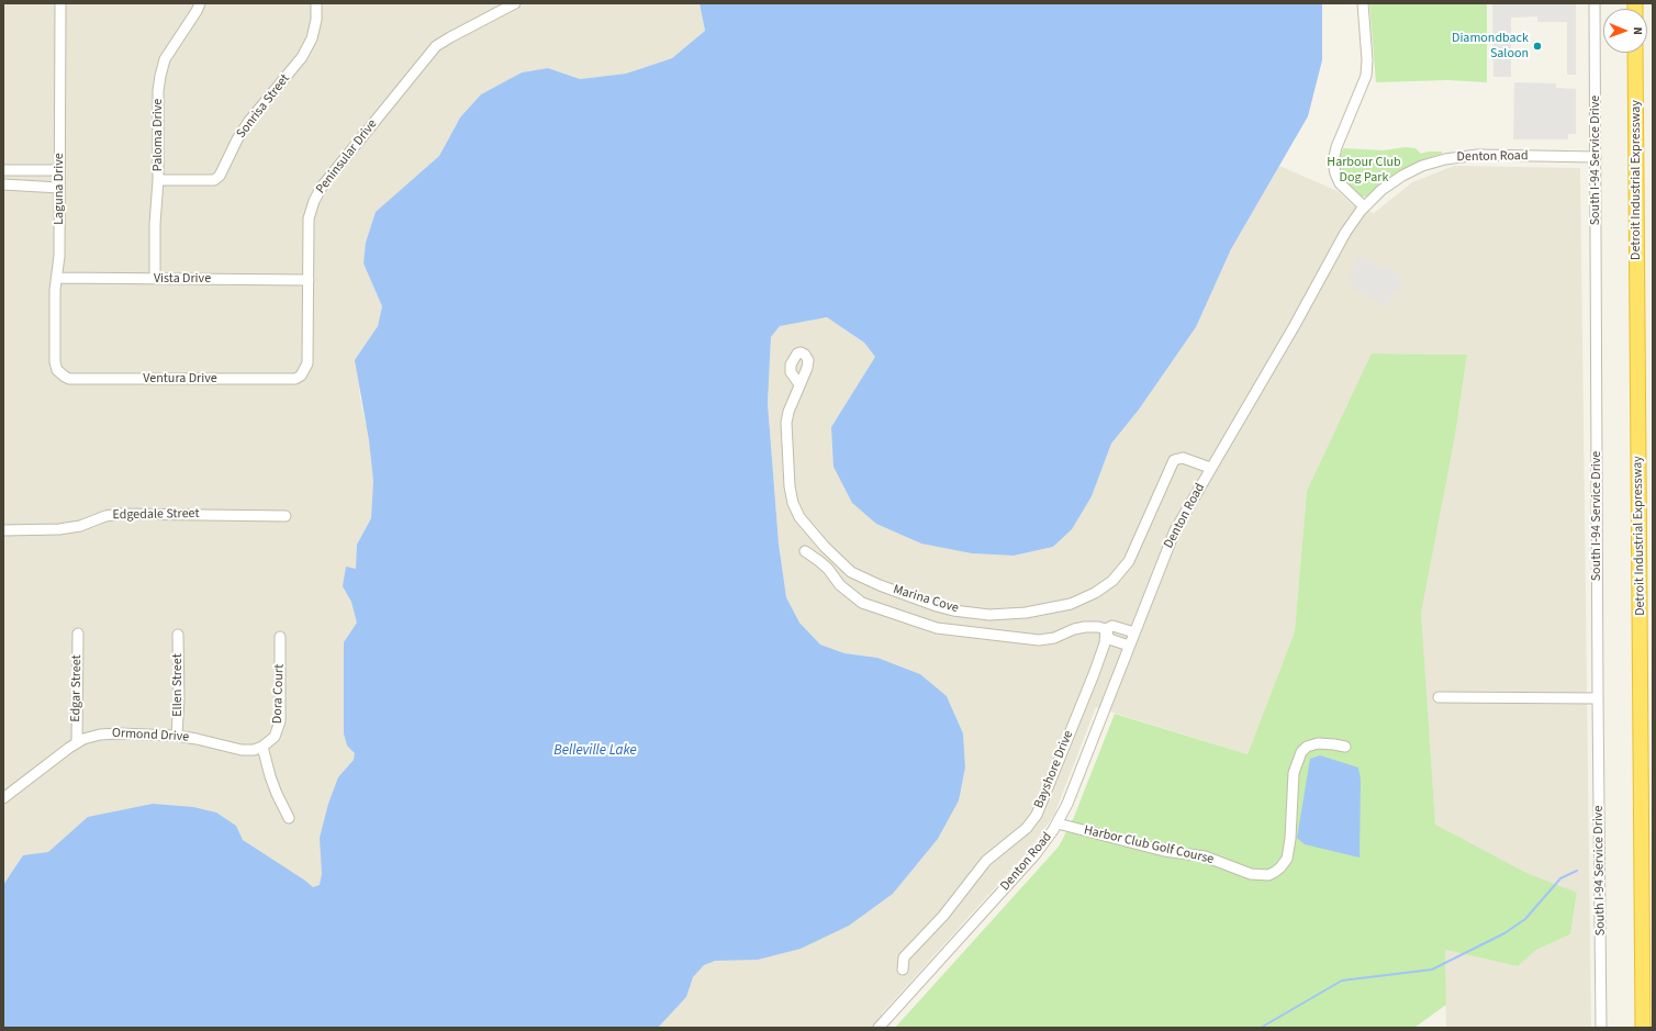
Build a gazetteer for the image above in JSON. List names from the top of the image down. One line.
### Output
{"streets":{"highway":["Detroit Industrial Expressway"],"street":["Sonrisa Street","Paloma Drive","Peninsular Drive","Denton Road","South I-94 Service Drive","Laguna Drive","Vista Drive","Ventura Drive","Edgedale Street","Marina Cove","Ellen Street","Edgar Street","Dora Court","Ormond Drive","Bayshore Drive","Harbor Club Golf Course"]},"crossings":[["Sonrisa Street","Paloma Drive"],["Paloma Drive","Vista Drive"],["Peninsular Drive","Vista Drive"],["Peninsular Drive","Ventura Drive"],["Denton Road","South I-94 Service Drive"],["Denton Road","Marina Cove"],["Denton Road","Harbor Club Golf Course"],["Laguna Drive","Vista Drive"],["Laguna Drive","Ventura Drive"],["Ellen Street","Ormond Drive"],["Edgar Street","Ormond Drive"],["Dora Court","Ormond Drive"]],"water":["Belleville Lake"],"parks":["Harbour Club Dog Park"],"places":["Diamondback Saloon"],"north":"right"}
